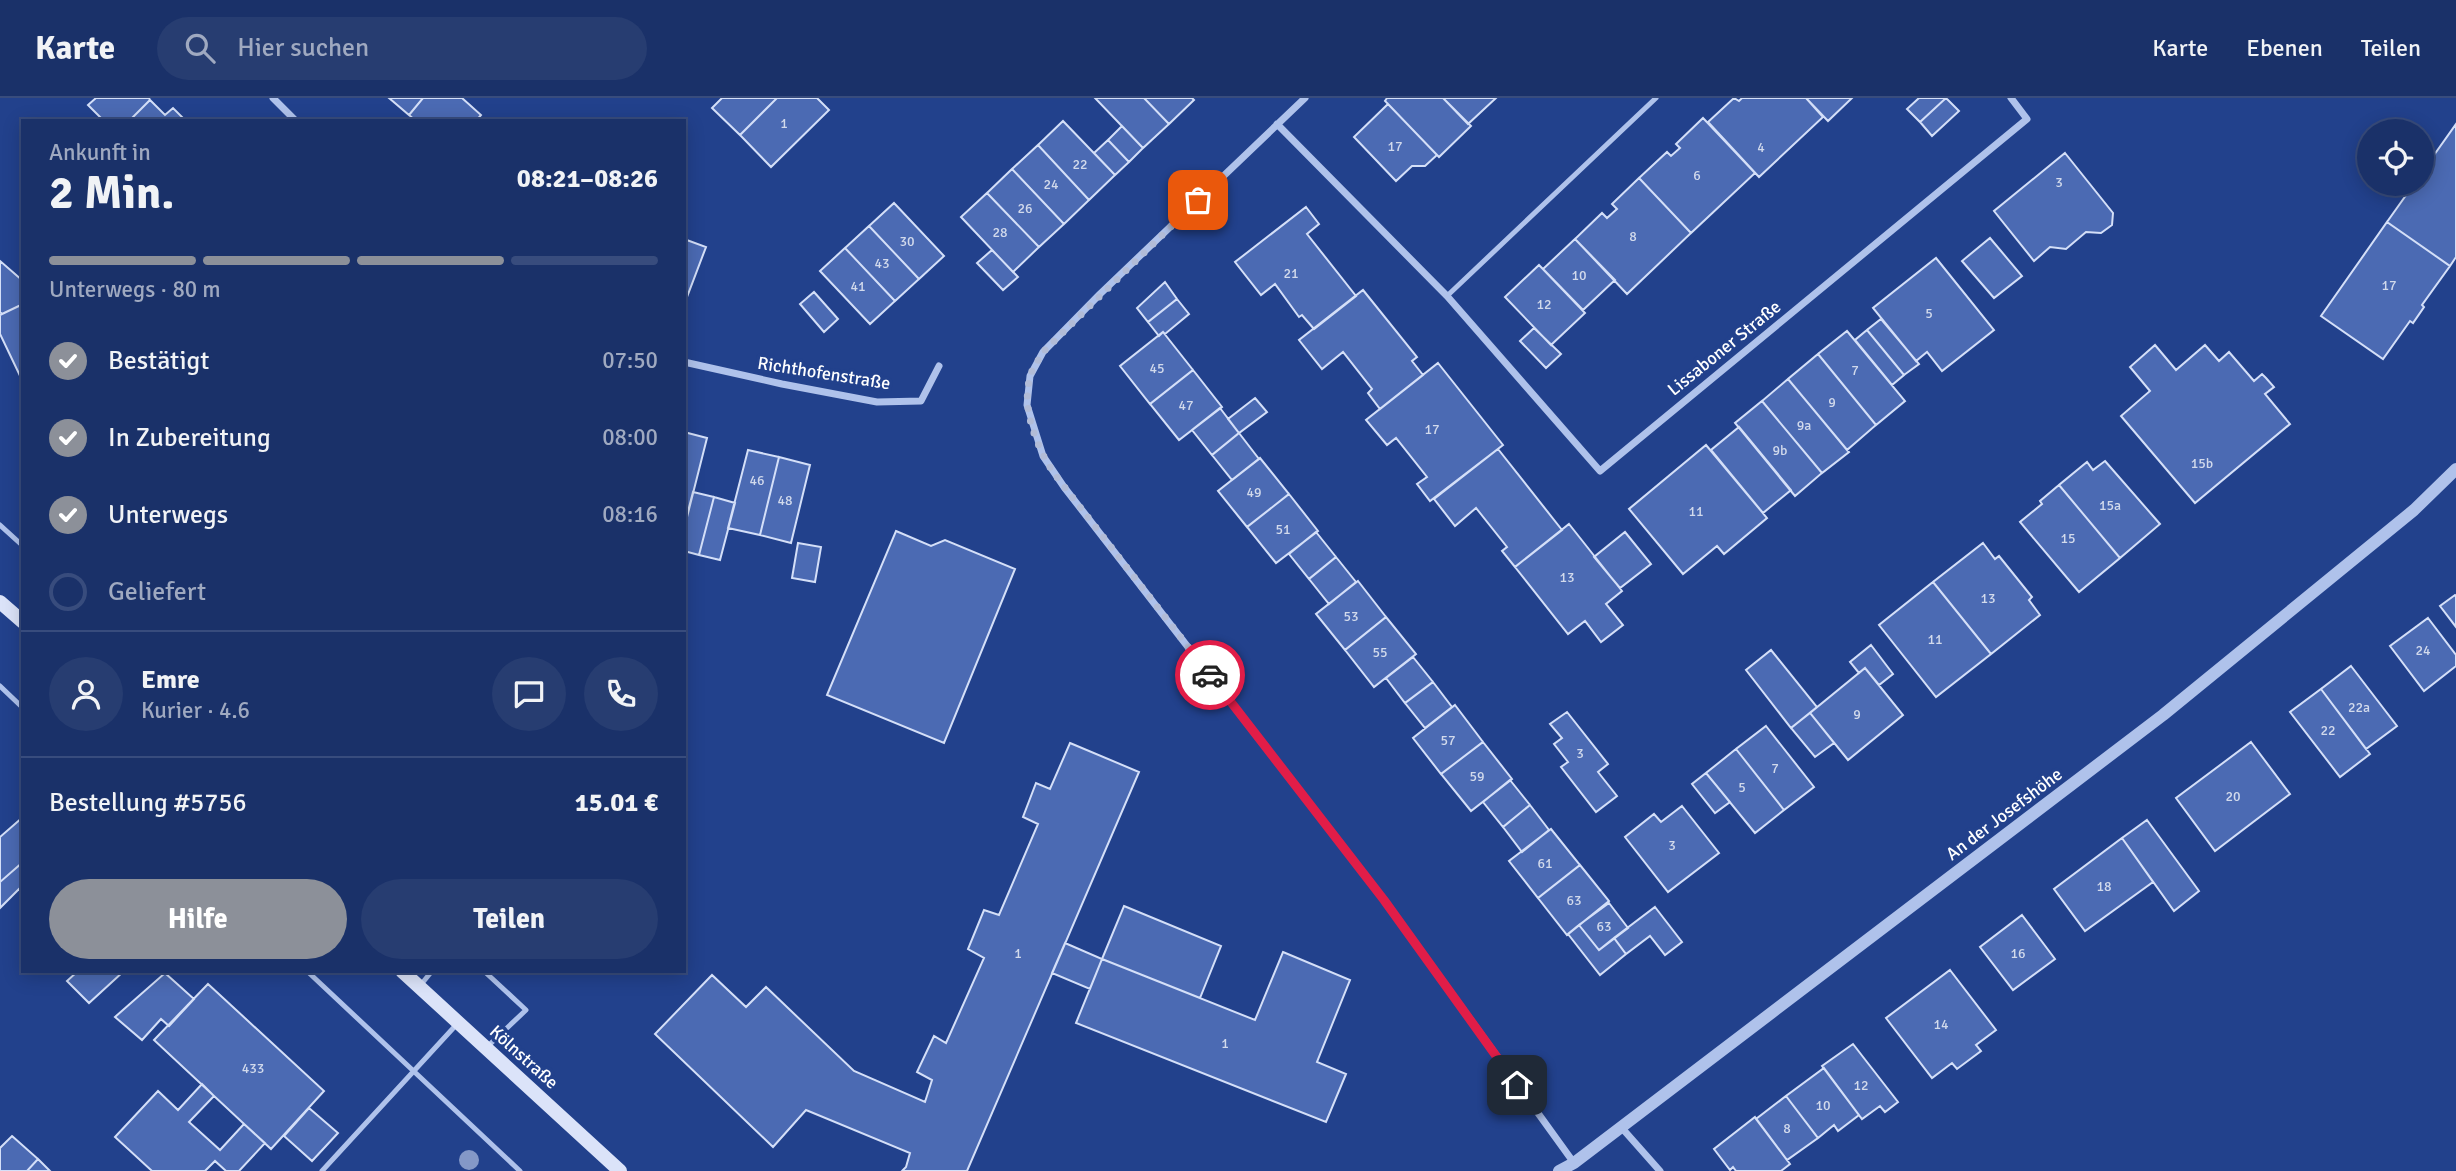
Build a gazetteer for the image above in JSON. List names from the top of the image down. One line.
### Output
{"streets":{"main road":["Kölnstraße"],"street":["Lissaboner Straße","Richthofenstraße","An der Josefshöhe"]},"house_numbers":["1","17","4","22","6","3","24","26","28","8","30","43","21","10","17","41","12","5","45","7","9","47","9a","17","9b","15b","46","49","48","15a","11","51","15","13","13","53","11","24","55","22a","9","22","57","3","7","59","5","20","3","61","18","63","63","1","16","14","1","433","12","10","8"],"page":{"header":"Karte","search":"Hier suchen","nav":["Karte","Ebenen","Teilen"],"heading":["2 Min.","Ankunft in","08:21–08:26"],"panel":["Emre","Kurier · 4.6","Bestellung #5756","15.01 €"],"bar":"Unterwegs · 80 m","list":[["Bestätigt","07:50"],["In Zubereitung","08:00"],["Unterwegs","08:16"],"Geliefert"],"buttons":["Hilfe","Teilen"]}}
